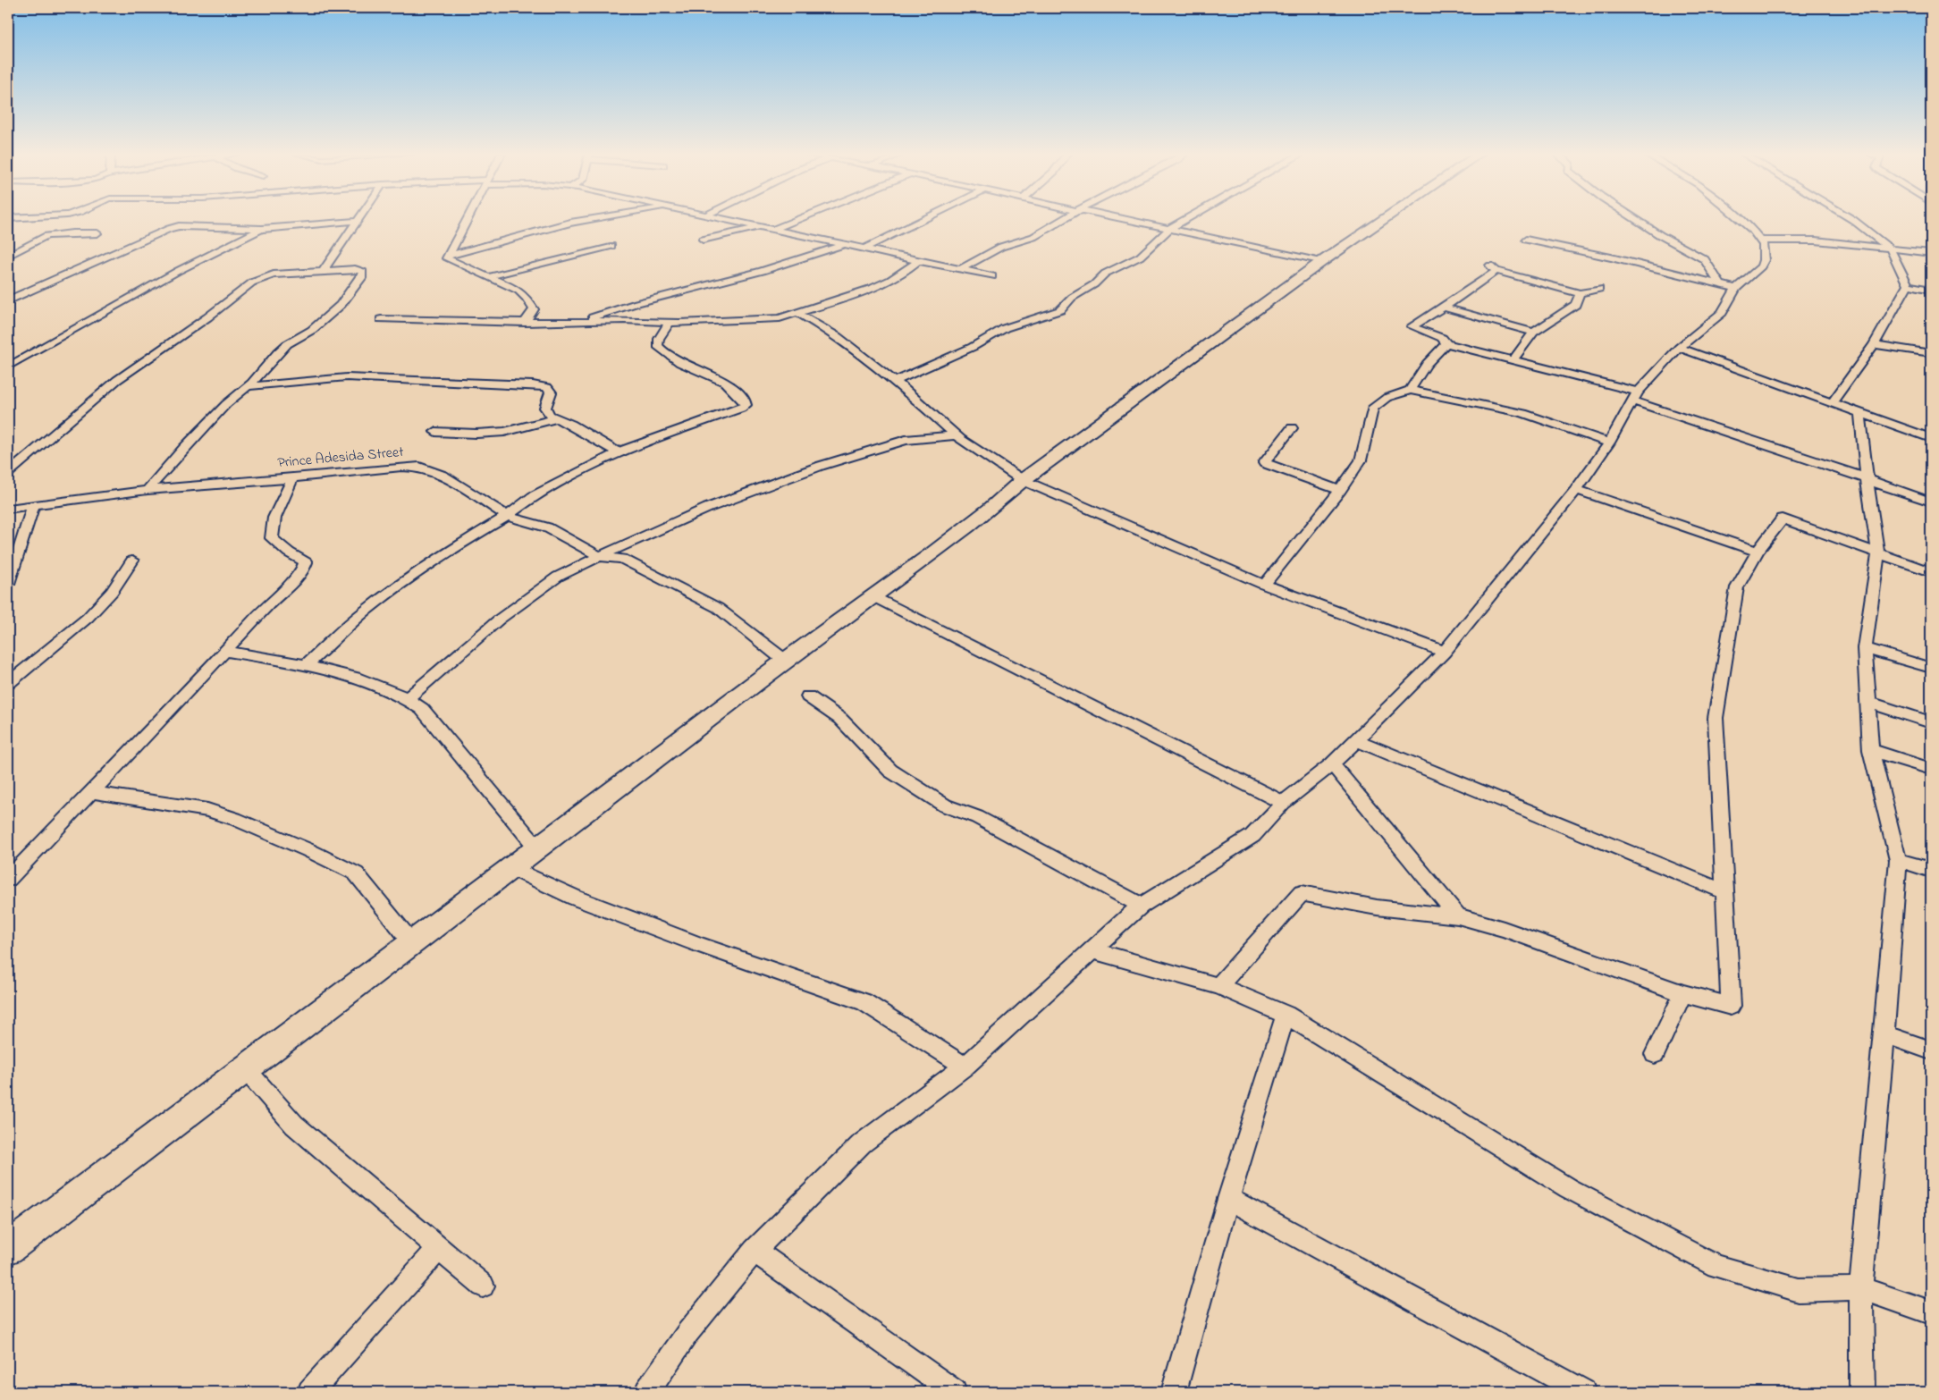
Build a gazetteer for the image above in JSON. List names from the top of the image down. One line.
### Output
{"streets":{"street":["Prince Adesida Street"]}}
